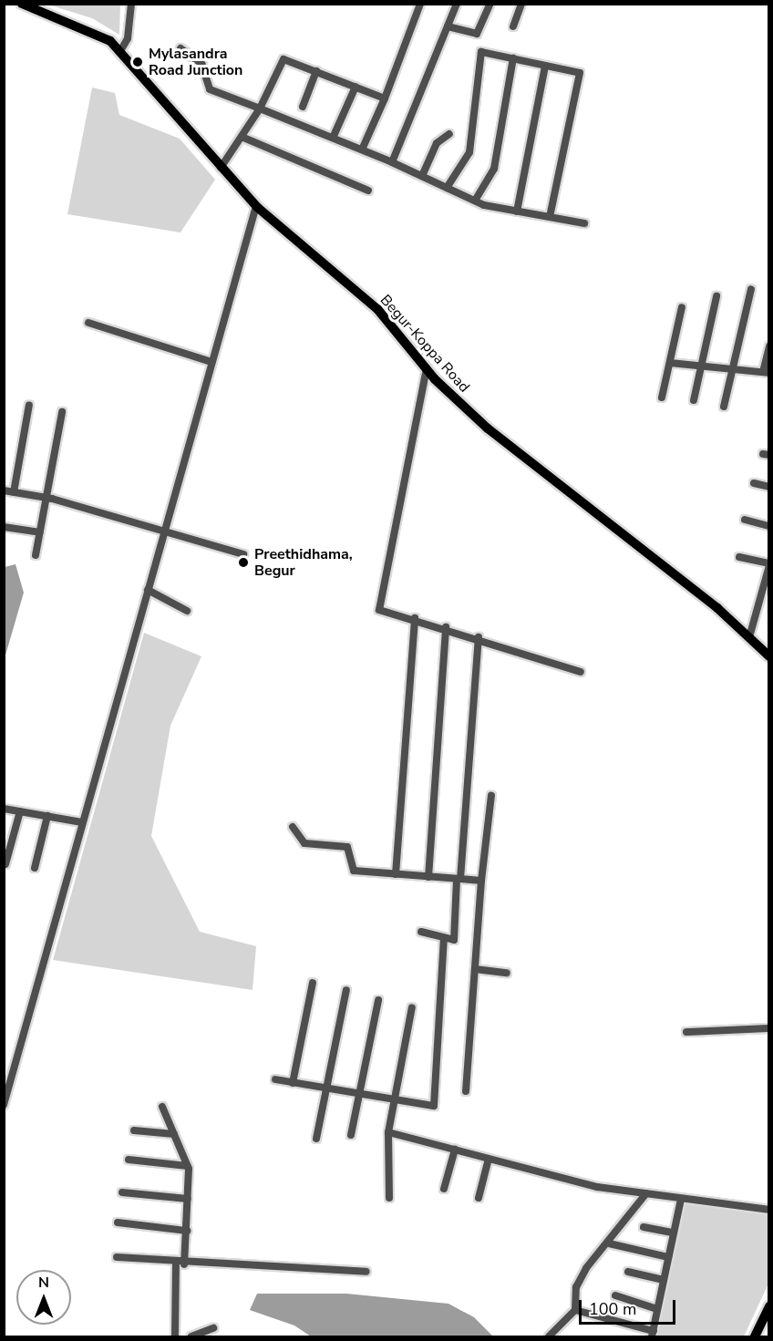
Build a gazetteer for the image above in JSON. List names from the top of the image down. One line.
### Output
{"streets":{"main road":["Begur-Koppa Road"]},"places":["Mylasandra Road Junction","Preethidhama, Begur"],"scale_bar":"100 m","north":"top"}
